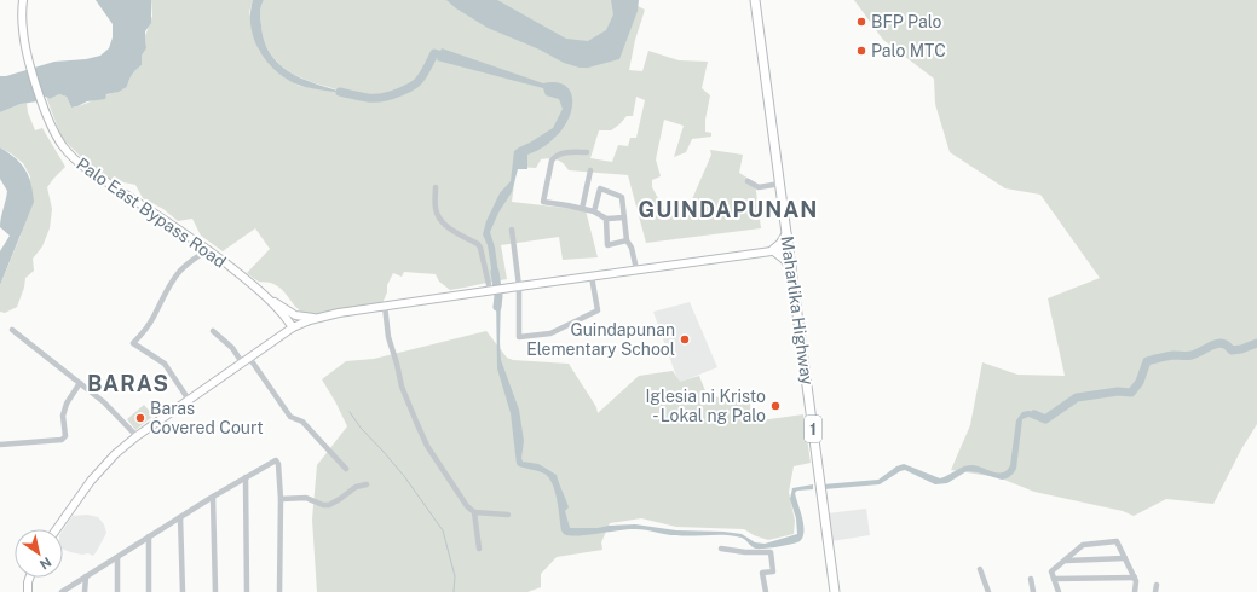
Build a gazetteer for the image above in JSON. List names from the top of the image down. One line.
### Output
{"streets":{"highway":["Maharlika Highway","1"],"main road":["Palo East Bypass Road"]},"districts":["GUINDAPUNAN","BARAS"],"places":["BFP Palo","Palo MTC","Guindapunan Elementary School","Iglesia ni Kristo - Lokal ng Palo","Baras Covered Court"],"north":"bottom right"}
